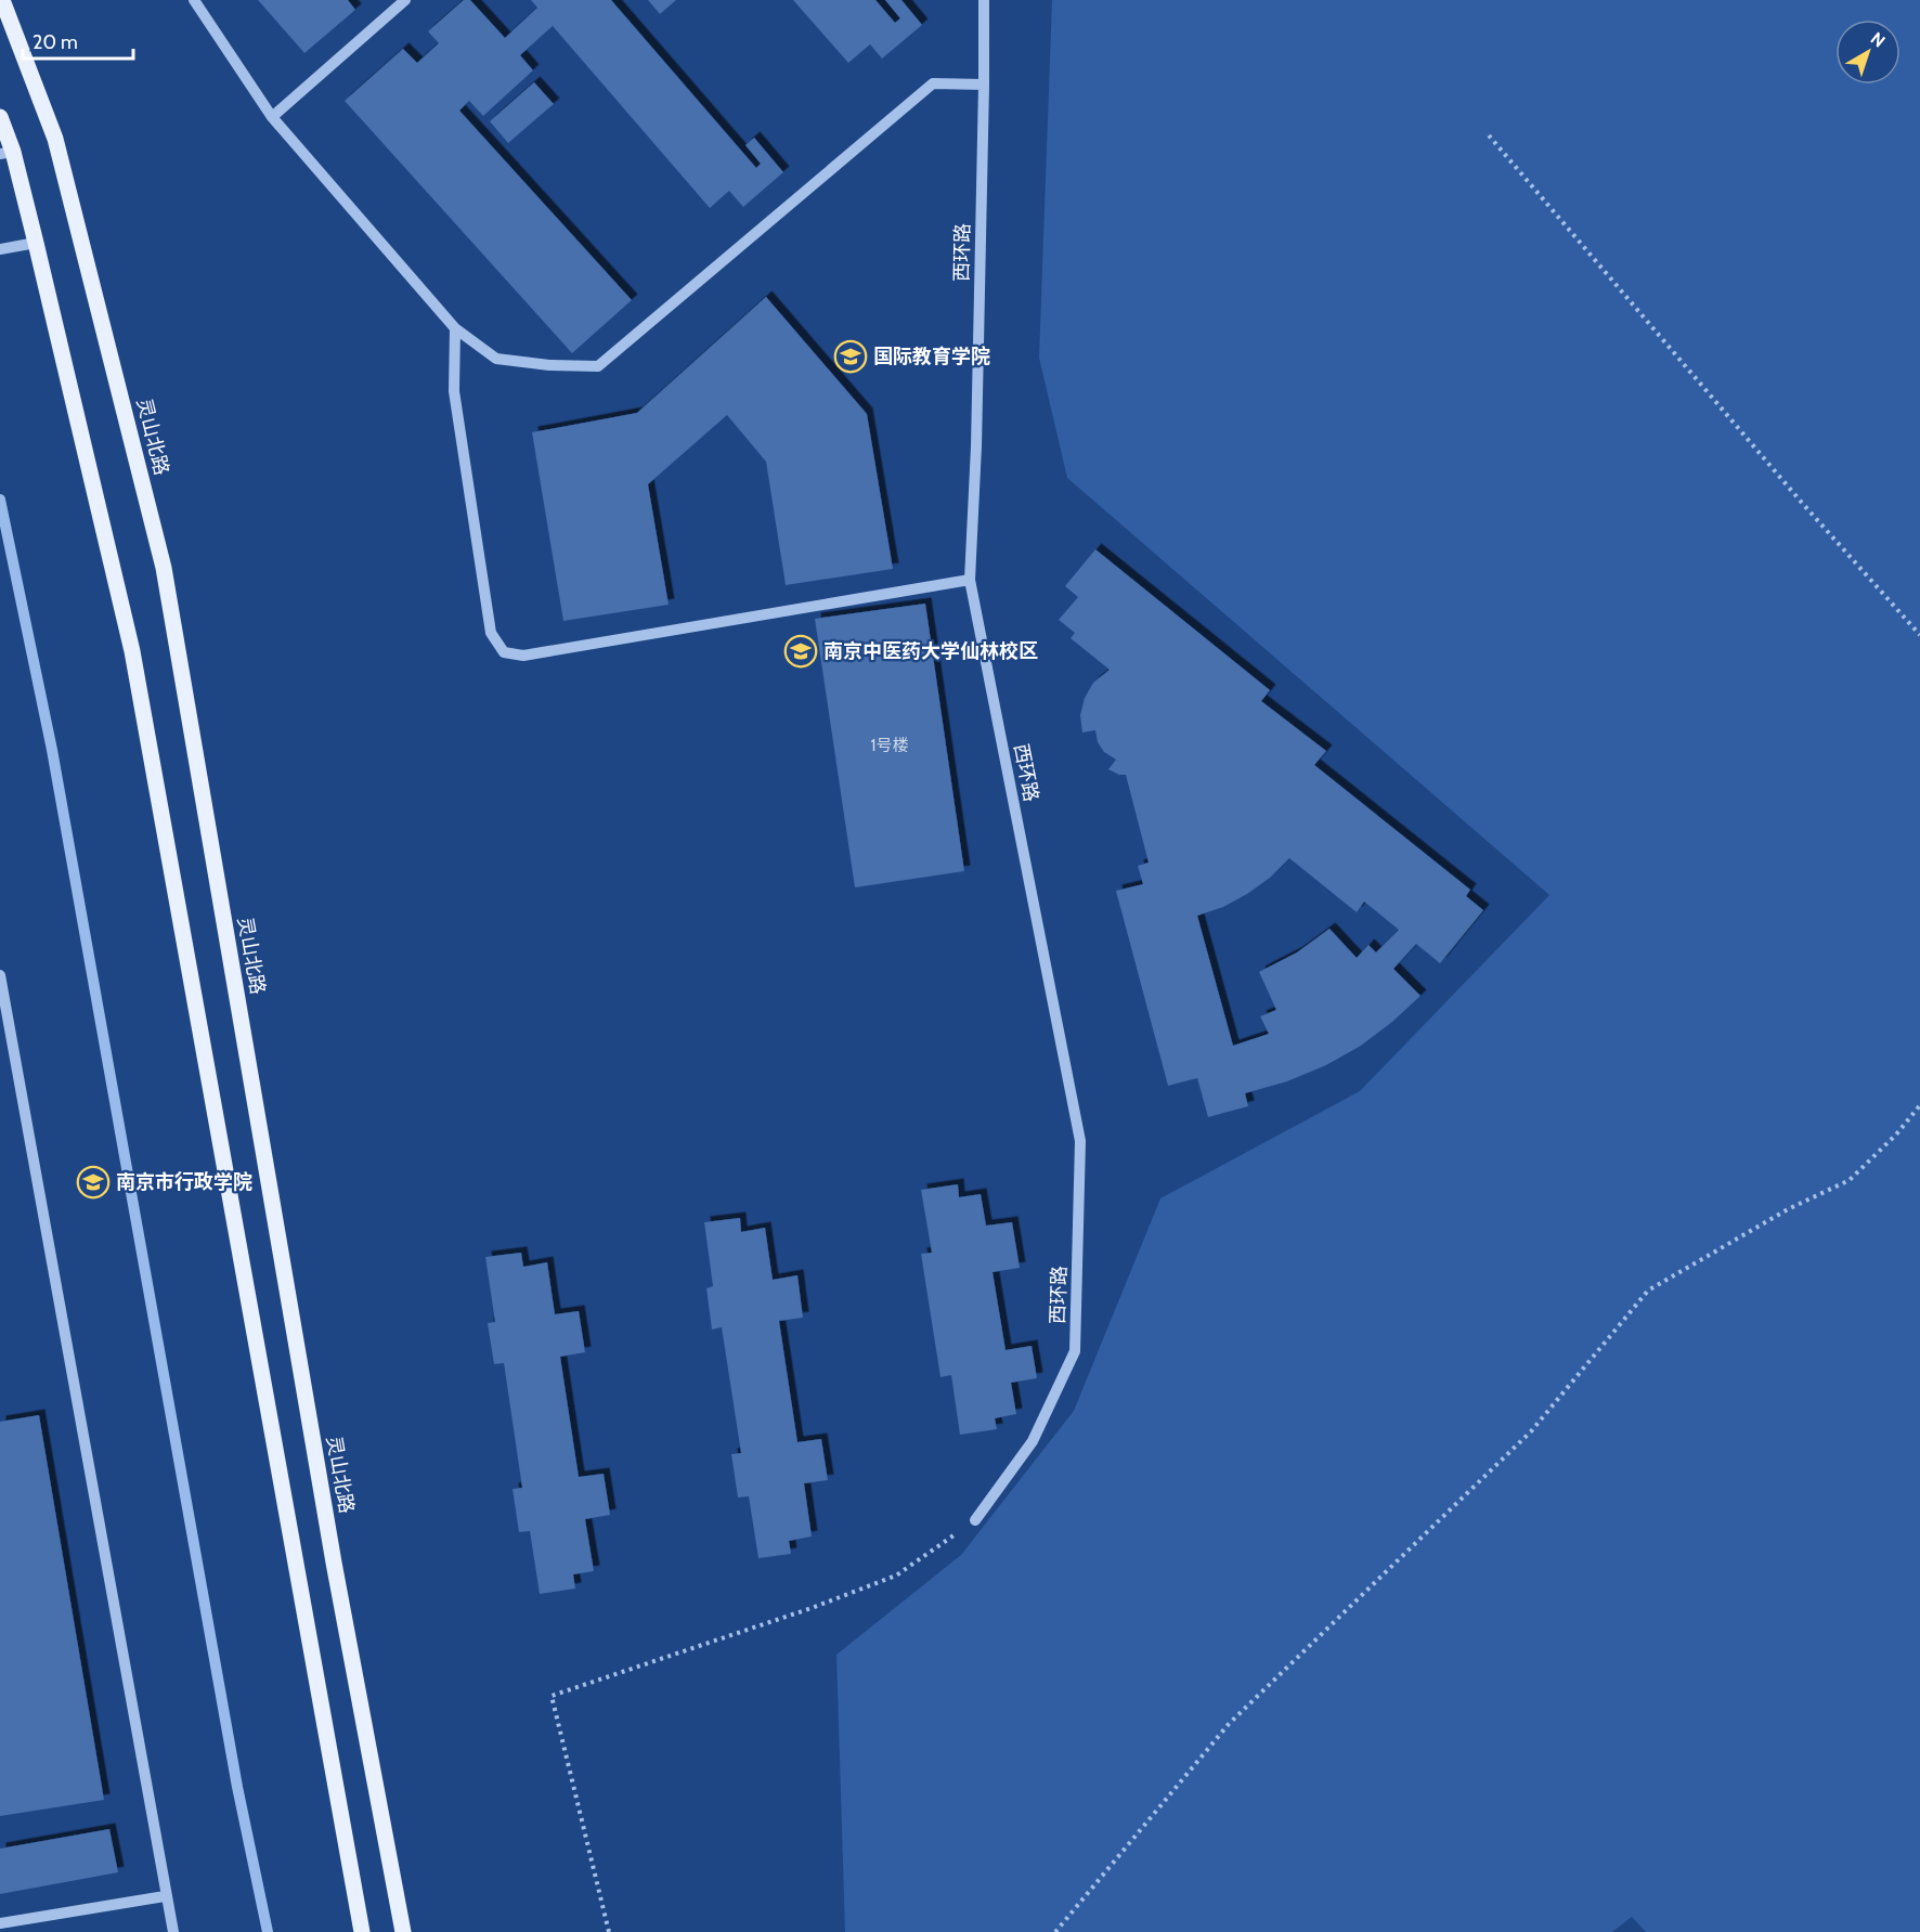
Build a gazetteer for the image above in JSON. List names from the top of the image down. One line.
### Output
{"streets":{"main road":["灵山北路"],"lane":["西环路"]},"places":{"school or university":["国际教育学院","南京中医药大学仙林校区","南京市行政学院"]},"house_numbers":["1号楼"],"scale_bar":"20 m","north":"top right"}
